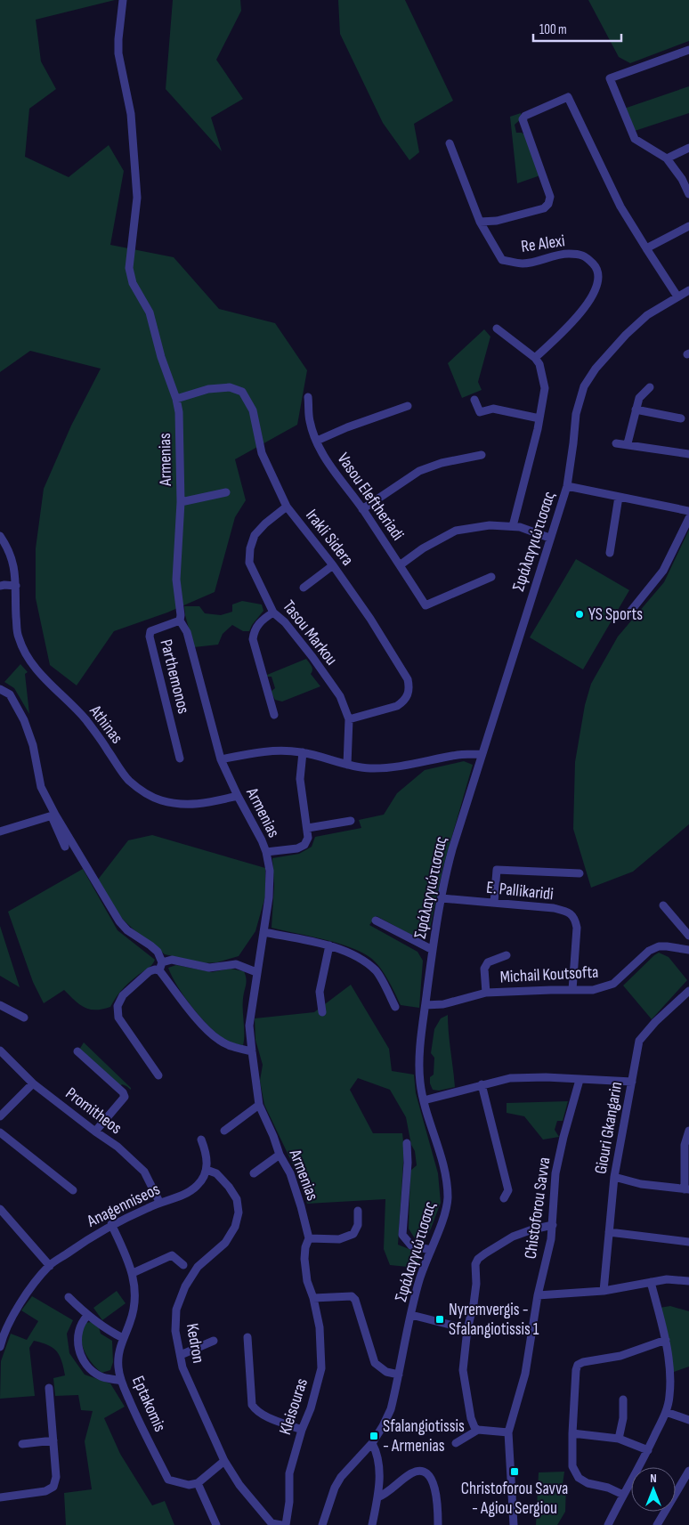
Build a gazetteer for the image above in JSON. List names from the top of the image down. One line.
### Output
{"streets":{"street":["Re Alexi","Armenias","Vasou Eleftheriadi","Irakli Sidera","Σφάλαγγιώτισσας","Tasou Markou","Parthemonos","Athinas","E. Pallikaridi","Michail Koutsofta","Promitheos","Giouri Gkangarin","Anagenniseos","Chistoforou Savva","Kedron","Eptakomis","Kleisouras"]},"crossings":[["Armenias","Irakli Sidera"],["Armenias","Parthemonos"],["Armenias","Athinas"],["Armenias","Kleisouras"],["Irakli Sidera","Tasou Markou"],["Σφάλαγγιώτισσας","E. Pallikaridi"],["Σφάλαγγιώτισσας","Michail Koutsofta"],["E. Pallikaridi","Michail Koutsofta"],["Promitheos","Anagenniseos"],["Anagenniseos","Kedron"],["Anagenniseos","Eptakomis"]],"places":{"other":["YS Sports"],"transit":["Nyremvergis - Sfalangiotissis 1","Sfalangiotissis - Armenias","Christoforou Savva - Agiou Sergiou"]},"scale_bar":"100 m","north":"top"}
